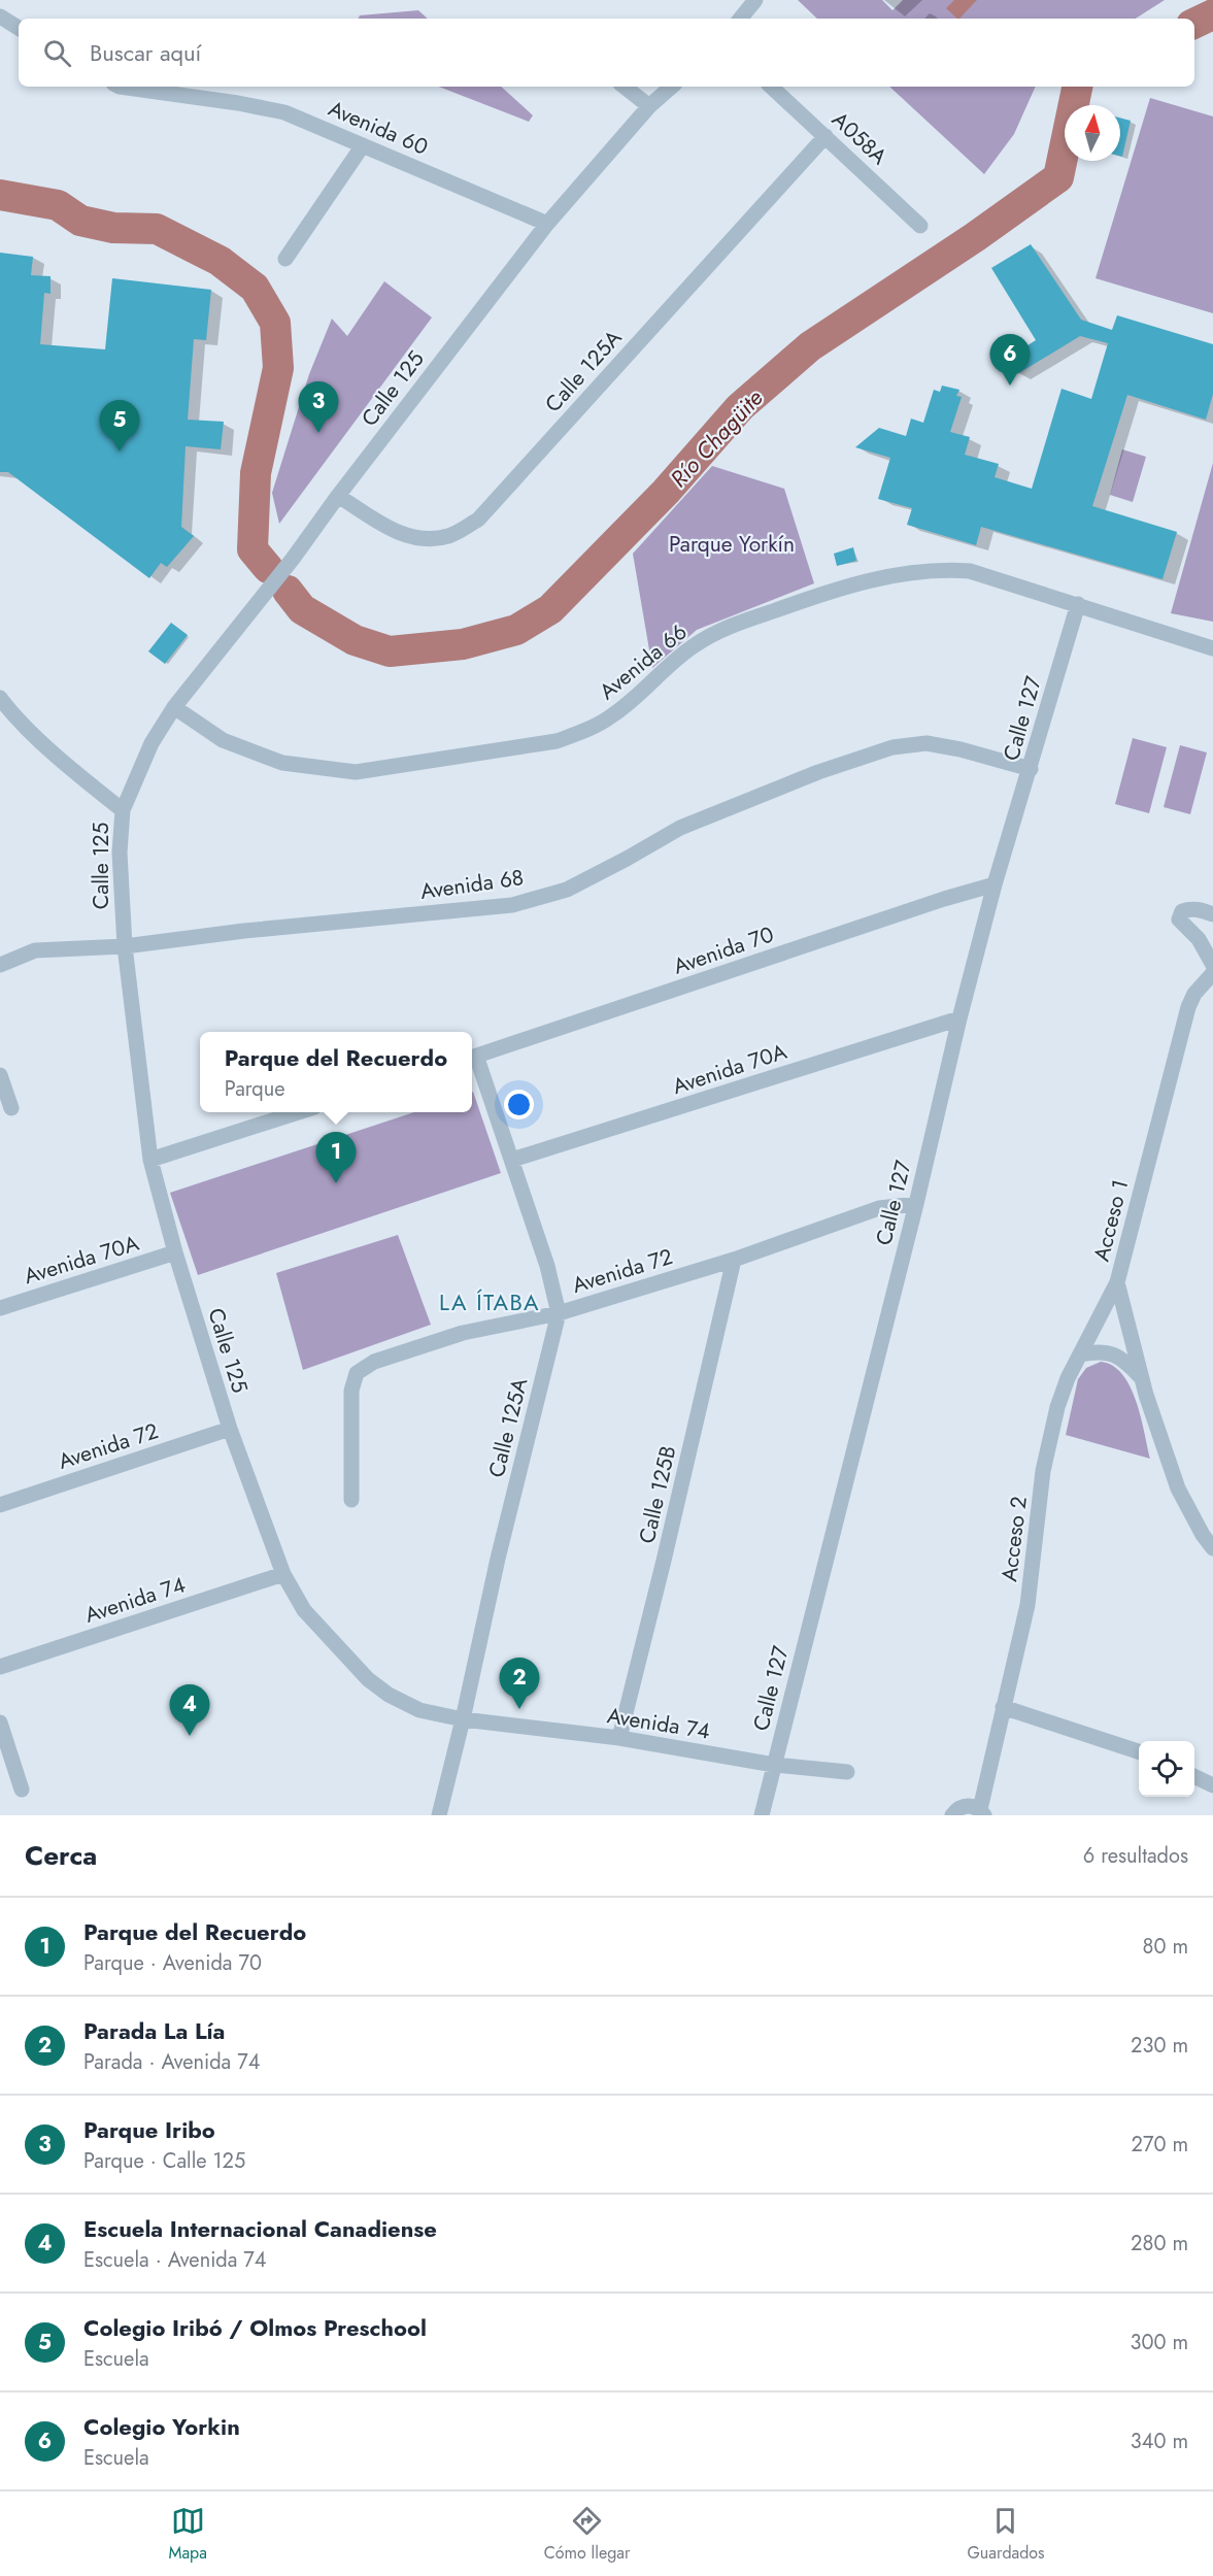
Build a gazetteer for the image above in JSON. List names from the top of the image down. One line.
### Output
{"streets":{"street":["Avenida 60","A058A","Calle 125A","Calle 125","Avenida 66","Calle 127","Avenida 68","Avenida 70","Avenida 70A","Acceso 1","Avenida 72","Calle 125B","Acceso 2","Avenida 74"]},"crossings":[["Avenida 60","Calle 125"],["A058A","Calle 125A"],["Calle 125A","Calle 125"],["Calle 125A","Avenida 70"],["Calle 125A","Avenida 70A"],["Calle 125A","Avenida 72"],["Calle 125A","Avenida 74"],["Calle 125","Avenida 66"],["Calle 125","Avenida 68"],["Calle 125","Avenida 70A"],["Calle 125","Avenida 72"],["Calle 125","Avenida 74"],["Avenida 66","Calle 127"],["Calle 127","Avenida 68"],["Calle 127","Avenida 70"],["Calle 127","Avenida 70A"],["Calle 127","Avenida 72"],["Calle 127","Avenida 74"],["Acceso 1","Acceso 2"],["Avenida 72","Calle 125B"],["Calle 125B","Avenida 74"]],"districts":["LA ÍTABA"],"water":["Río Chagüite"],"parks":["Parque Yorkín"],"north":"top","page":{"search":"Buscar aquí","pins":["6","3","5","1","2","4"],"popup":["Parque del Recuerdo","Parque"],"heading":["Cerca","6 resultados"],"list":[{"mark":"1","name":"Parque del Recuerdo","note":"Parque · Avenida 70","value":"80 m"},{"mark":"2","name":"Parada La Lía","note":"Parada · Avenida 74","value":"230 m"},{"mark":"3","name":"Parque Iribo","note":"Parque · Calle 125","value":"270 m"},{"mark":"4","name":"Escuela Internacional Canadiense","note":"Escuela · Avenida 74","value":"280 m"},{"mark":"5","name":"Colegio Iribó / Olmos Preschool","note":"Escuela","value":"300 m"},{"mark":"6","name":"Colegio Yorkin","note":"Escuela","value":"340 m"}],"nav":["Mapa","Cómo llegar","Guardados"]}}
